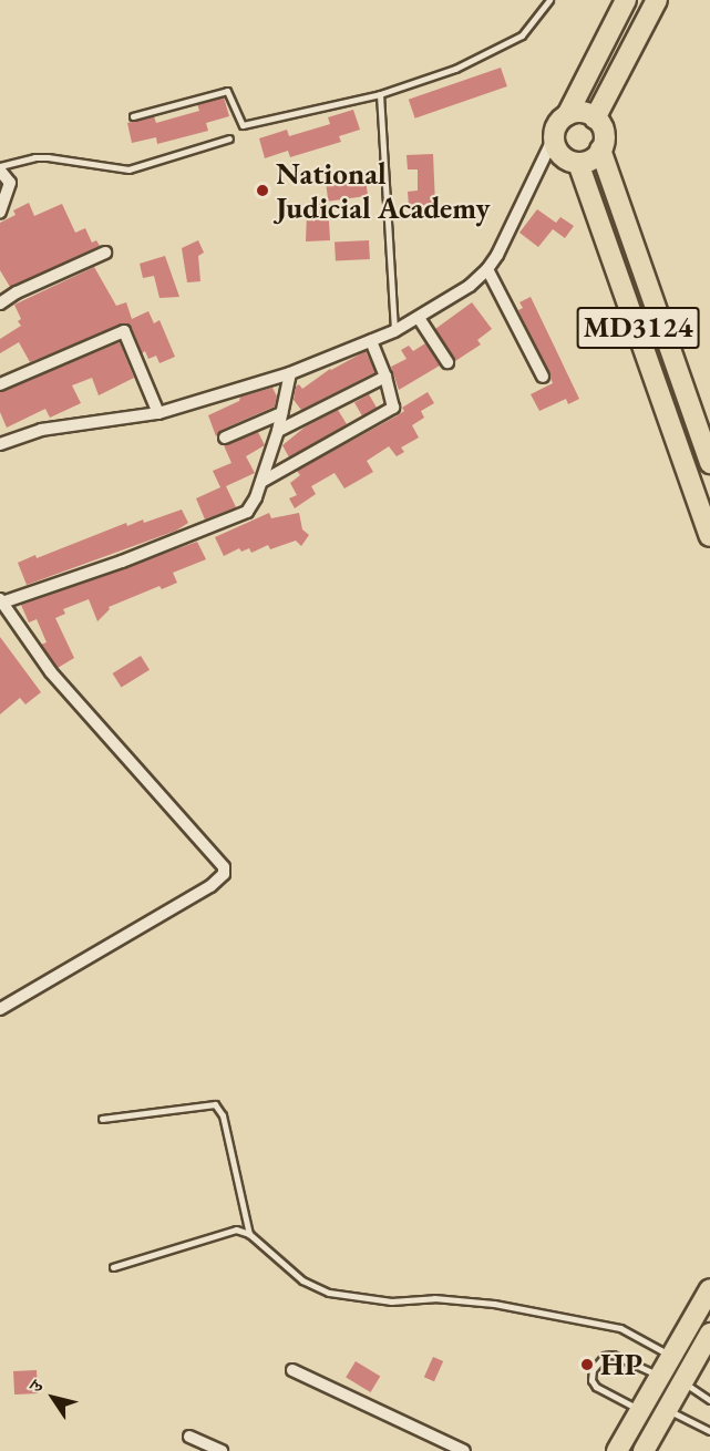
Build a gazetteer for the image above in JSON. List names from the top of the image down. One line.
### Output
{"streets":{"main road":["MD3124"]},"places":["National Judicial Academy","HP"],"north":"top left"}
